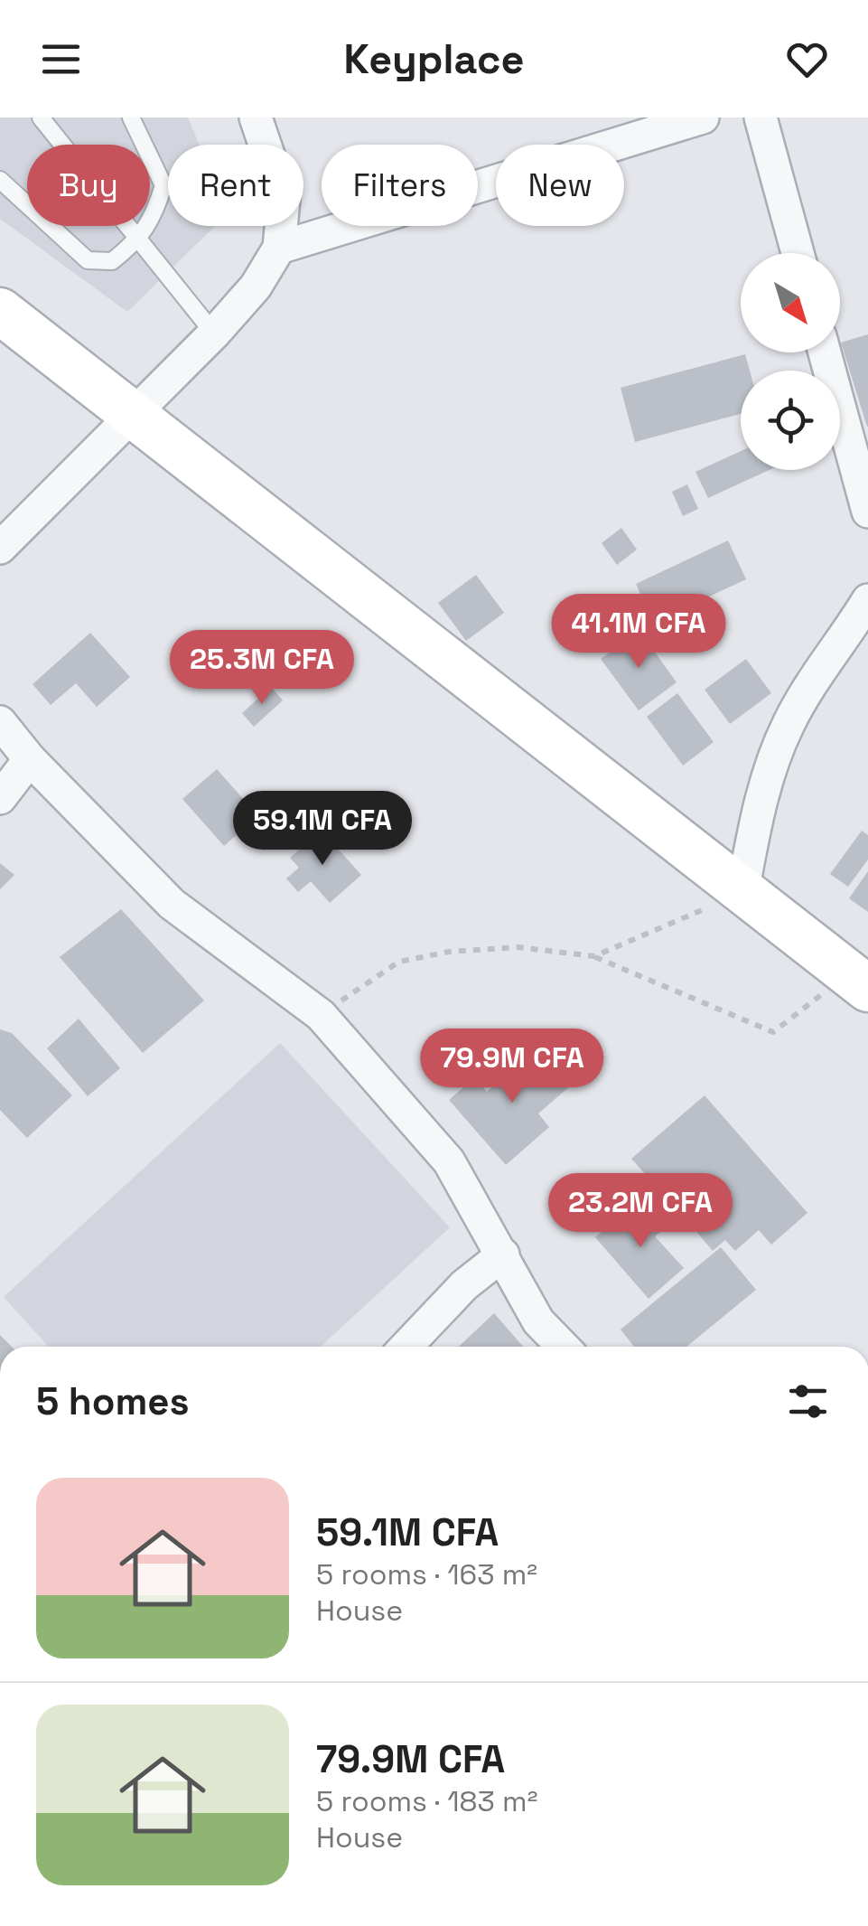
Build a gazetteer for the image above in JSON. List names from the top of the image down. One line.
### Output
{"north":"bottom right","page":{"header":"Keyplace","chip":["Buy","Rent","Filters","New"],"price":["41.1M CFA","25.3M CFA","59.1M CFA","79.9M CFA","23.2M CFA"],"heading":"5 homes","list":[{"name":"59.1M CFA","note":"5 rooms · 163 m² · House"},{"name":"79.9M CFA","note":"5 rooms · 183 m² · House"}]}}
